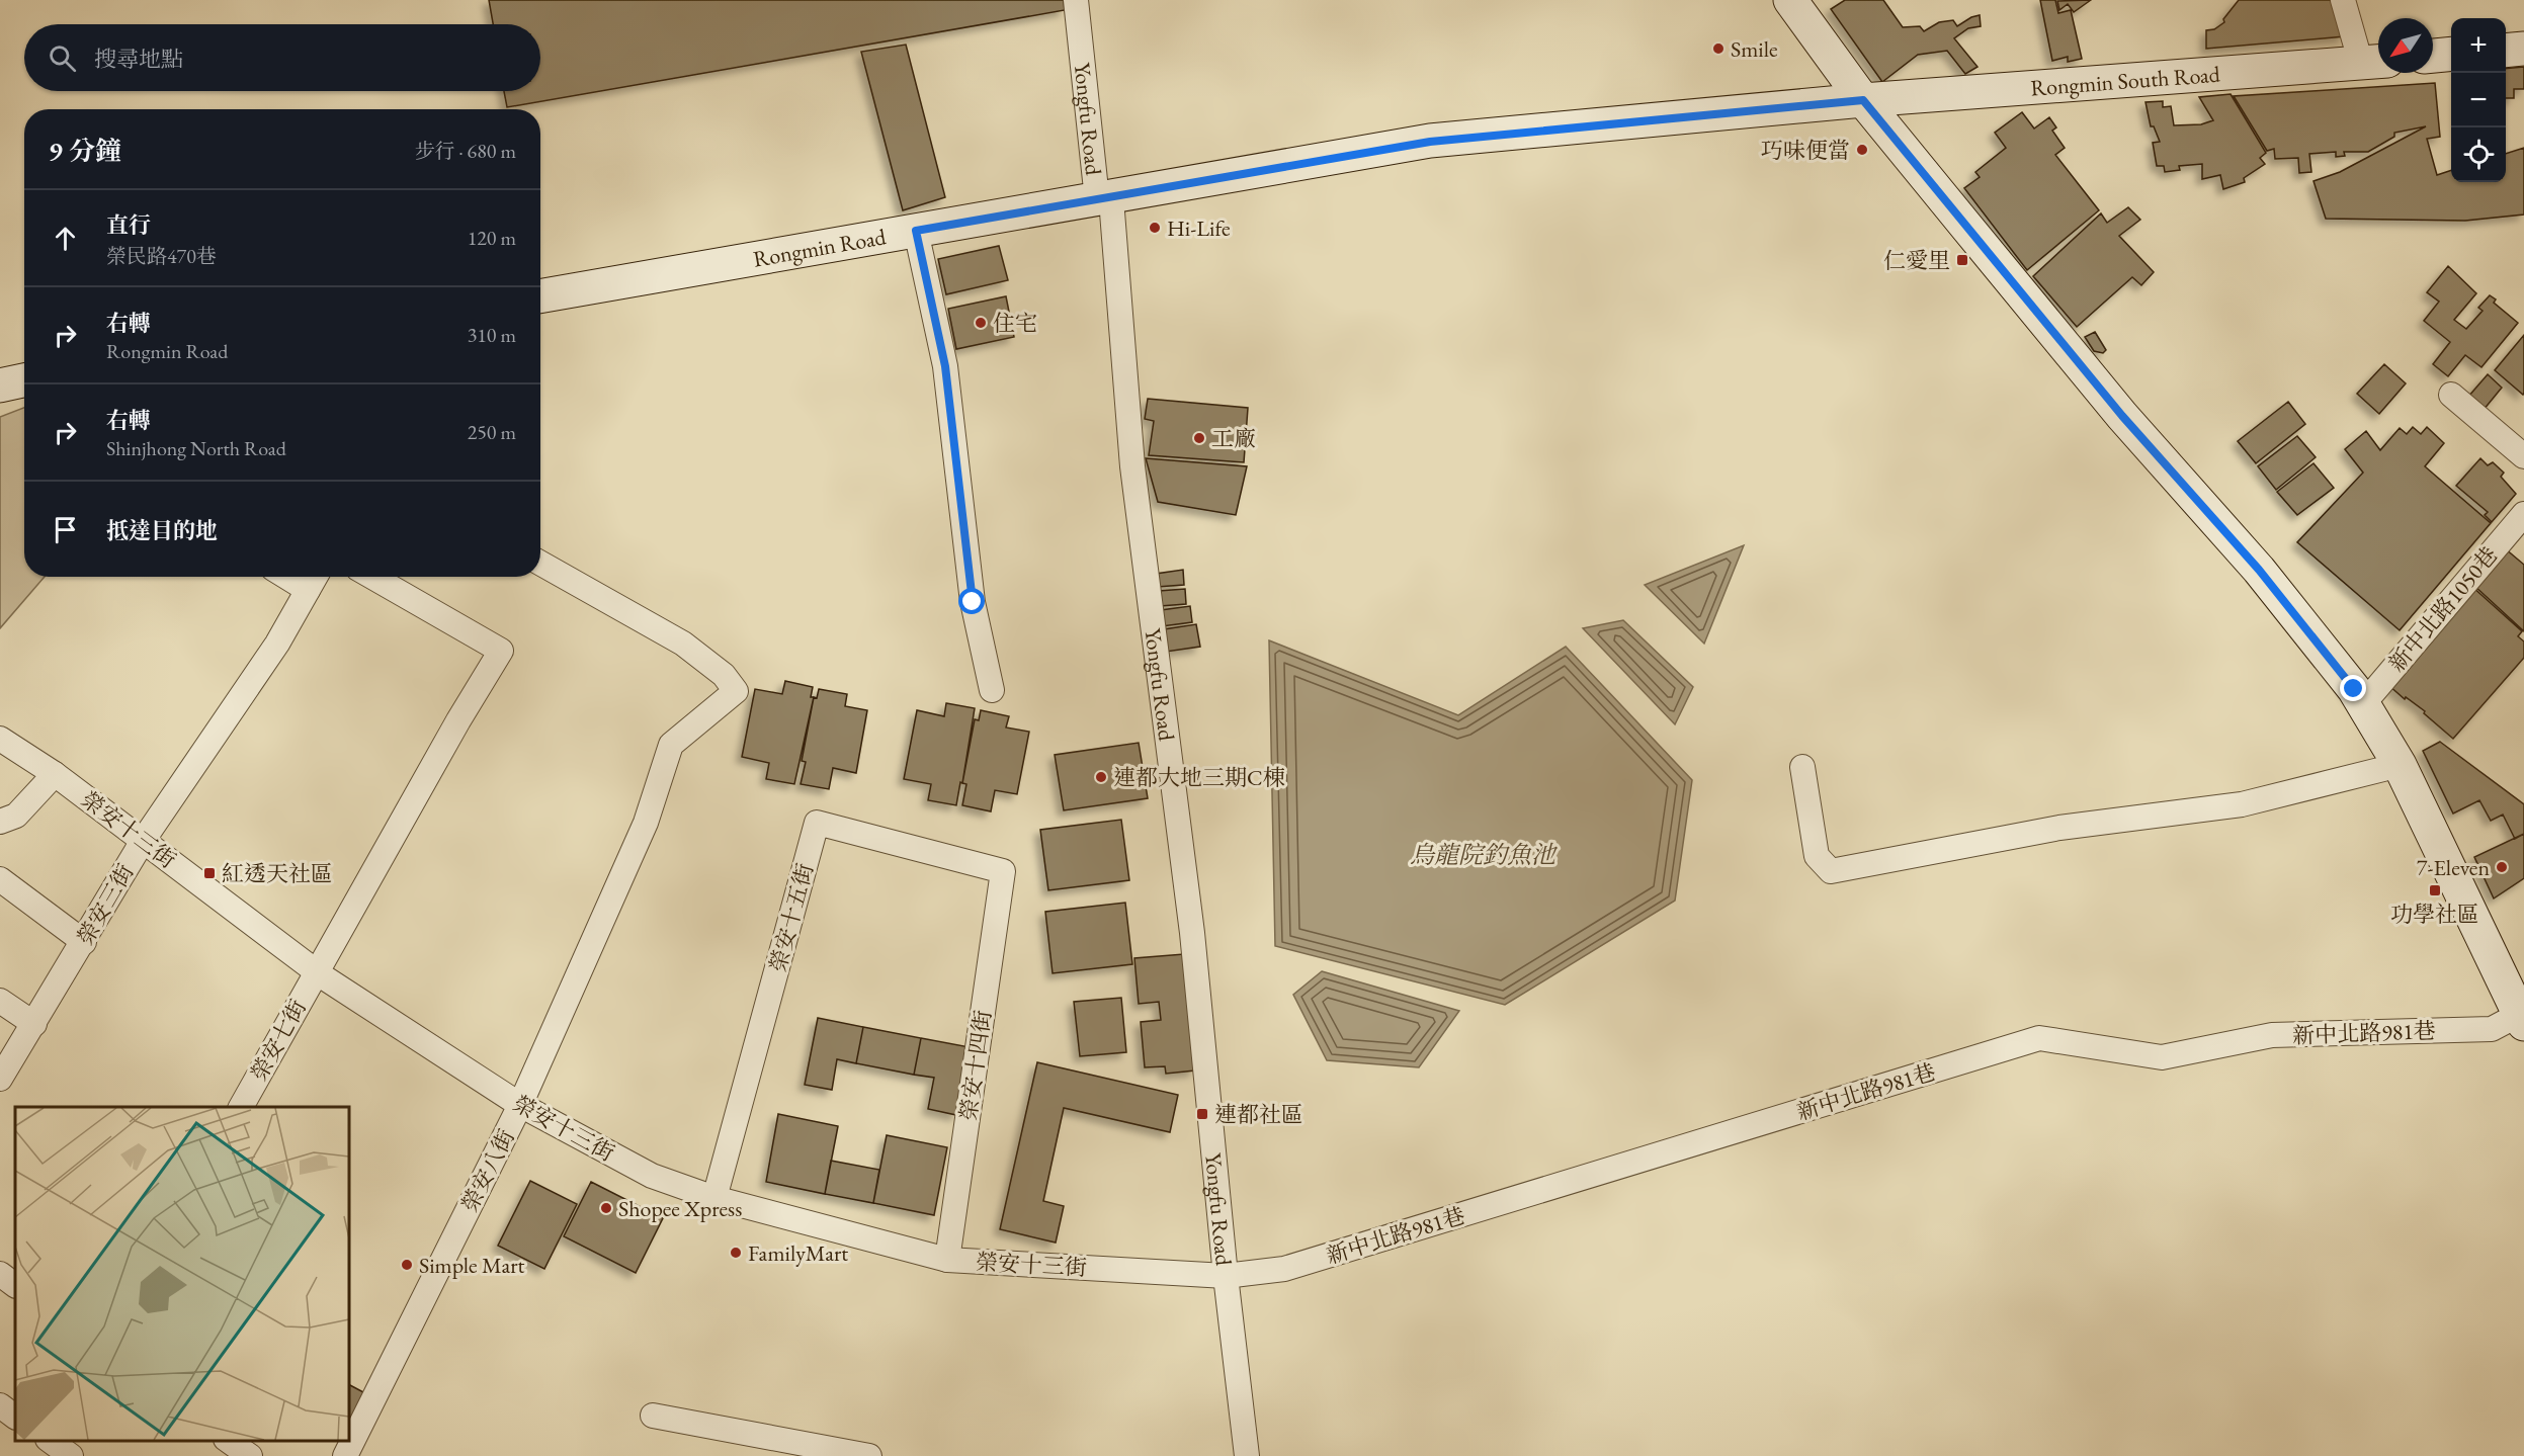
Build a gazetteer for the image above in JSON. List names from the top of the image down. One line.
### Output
{"streets":{"street":["Rongmin South Road","Yongfu Road","Rongmin Road","新中北路1050巷","榮安十三街","榮安三街","榮安十五街","新中北路981巷","榮安七街","榮安十四街","榮安八街"]},"crossings":[["Rongmin South Road","Rongmin Road"],["Yongfu Road","Rongmin Road"],["Yongfu Road","榮安十三街"],["Yongfu Road","新中北路981巷"],["榮安十三街","榮安三街"],["榮安十三街","榮安十五街"],["榮安十三街","新中北路981巷"],["榮安十三街","榮安七街"],["榮安十三街","榮安十四街"],["榮安十三街","榮安八街"],["榮安十五街","榮安十四街"]],"water":["烏龍院釣魚池"],"places":{"other":["Smile","巧味便當","Hi-Life","住宅","工廠","連都大地三期C棟","7-Eleven","Shopee Xpress","FamilyMart","Simple Mart"],"transit":["仁愛里","紅透天社區","功學社區","連都社區"]},"north":"bottom left","page":{"map_buttons":["+","−"],"search":"搜尋地點","heading":["9 分鐘","步行 · 680 m"],"list":[["直行","榮民路470巷","120 m"],["右轉","Rongmin Road","310 m"],["右轉","Shinjhong North Road","250 m"],"抵達目的地"]}}
